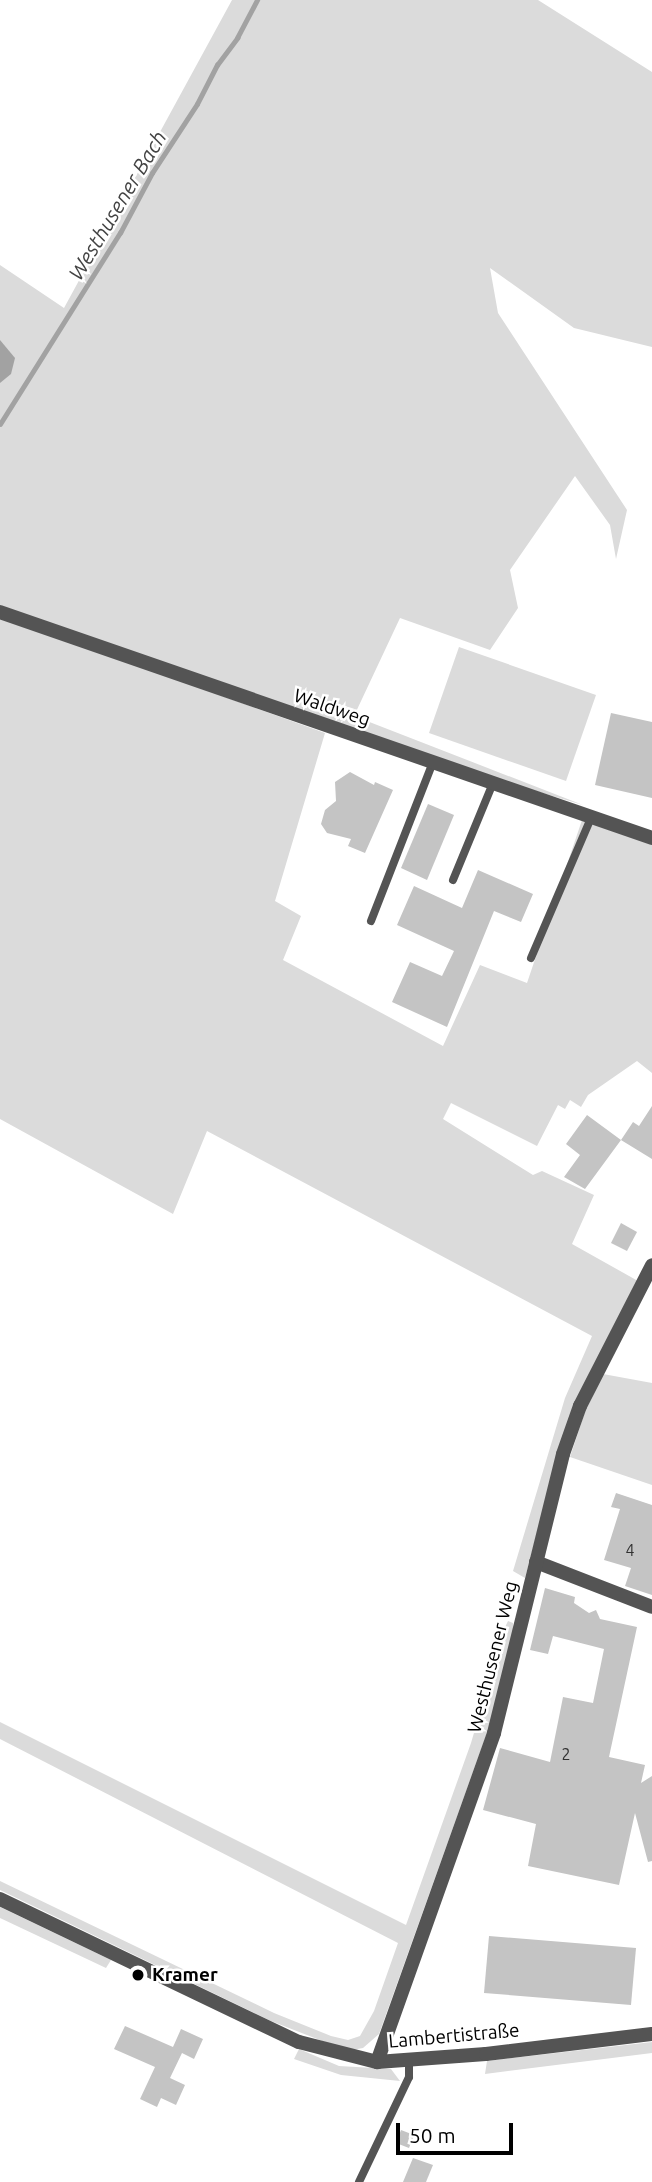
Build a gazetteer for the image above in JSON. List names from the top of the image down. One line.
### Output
{"streets":{"street":["Waldweg","Westhusener Weg","Lambertistraße"]},"crossings":[["Westhusener Weg","Lambertistraße"]],"water":["Westhusener Bach"],"places":["Kramer"],"house_numbers":["4","2"],"scale_bar":"50 m"}
